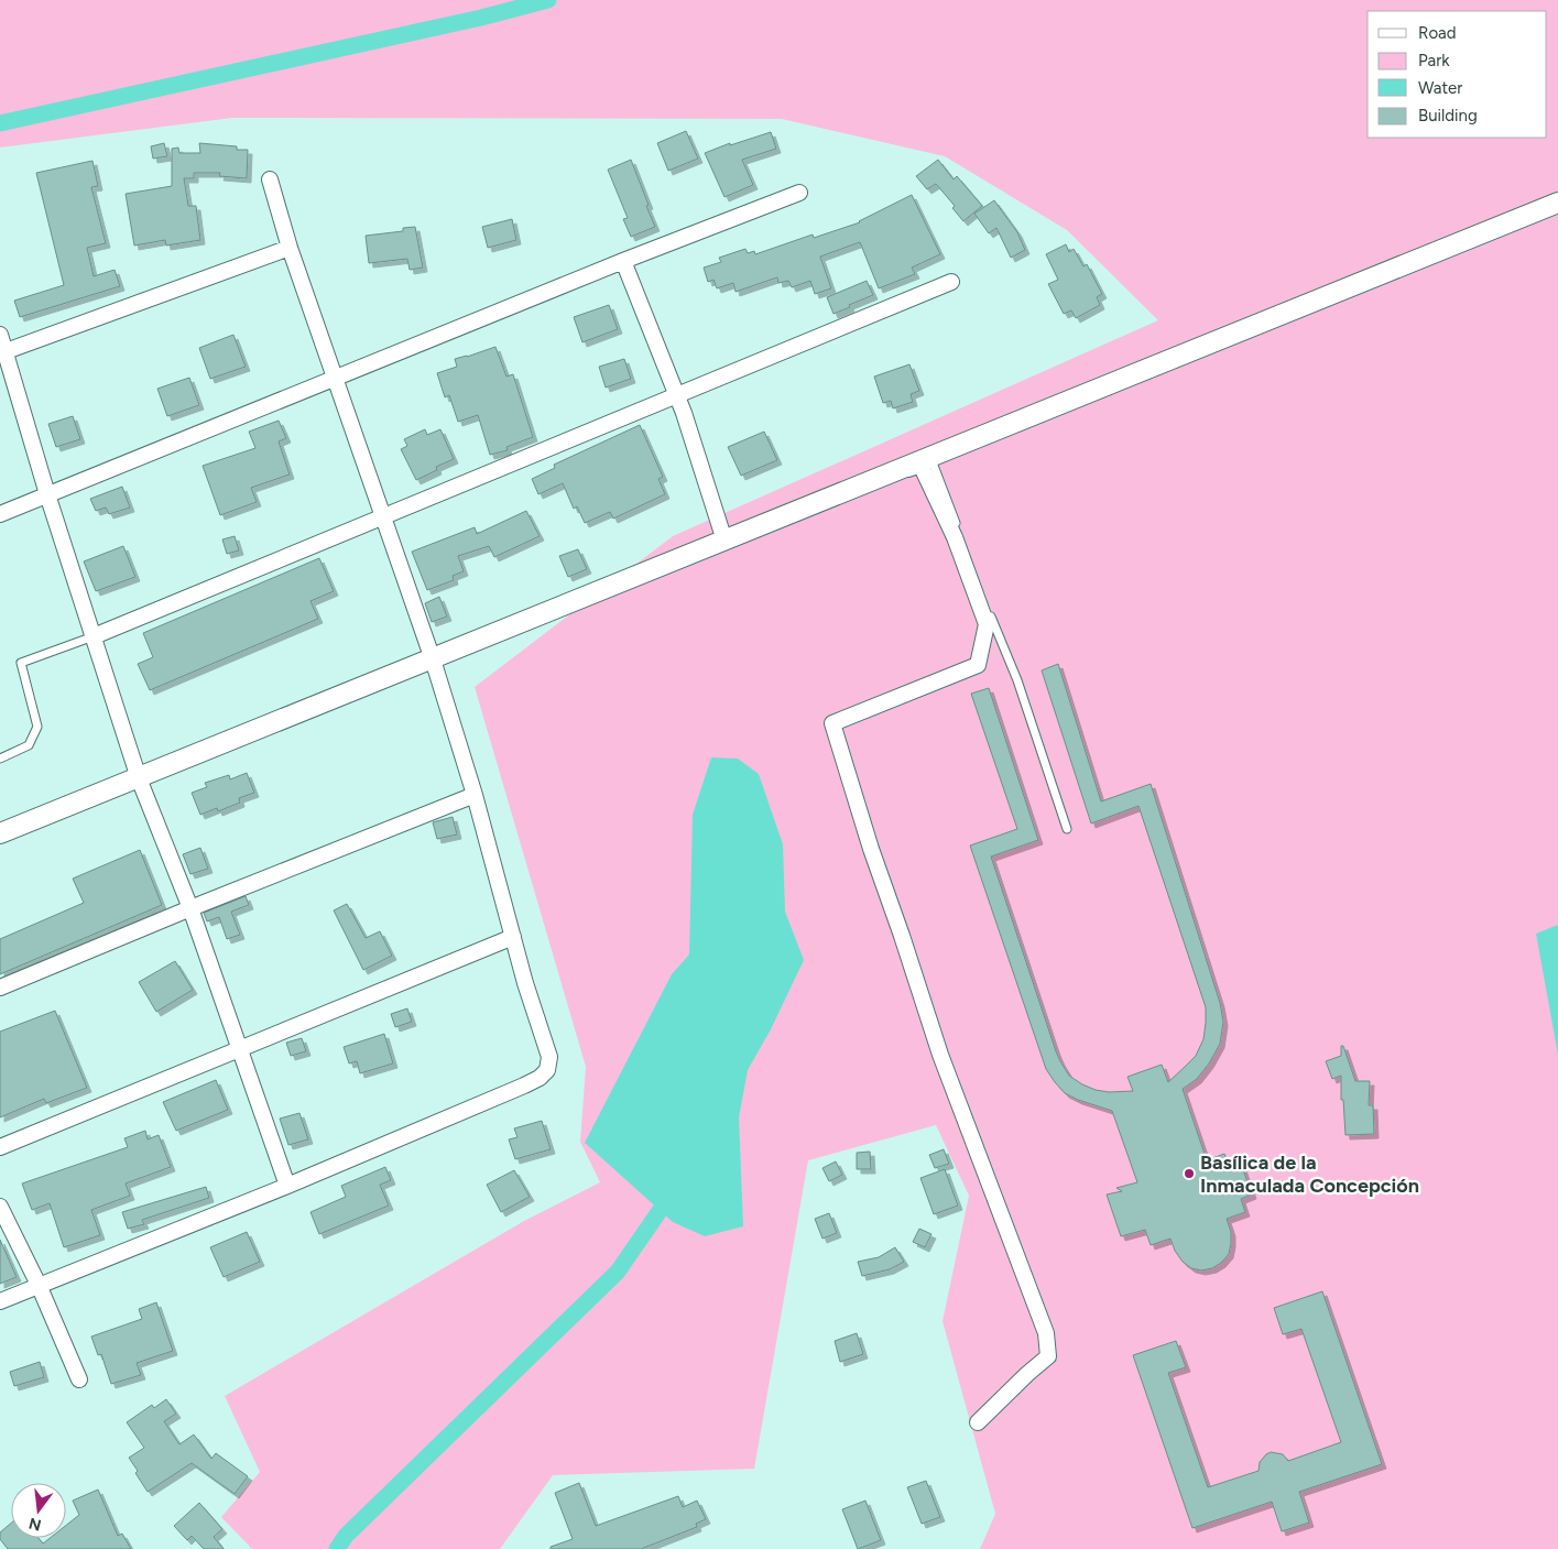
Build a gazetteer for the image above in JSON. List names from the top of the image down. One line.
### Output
{"places":["Basílica de la Inmaculada Concepción"],"legend":["Road","Park","Water","Building"],"north":"bottom"}
